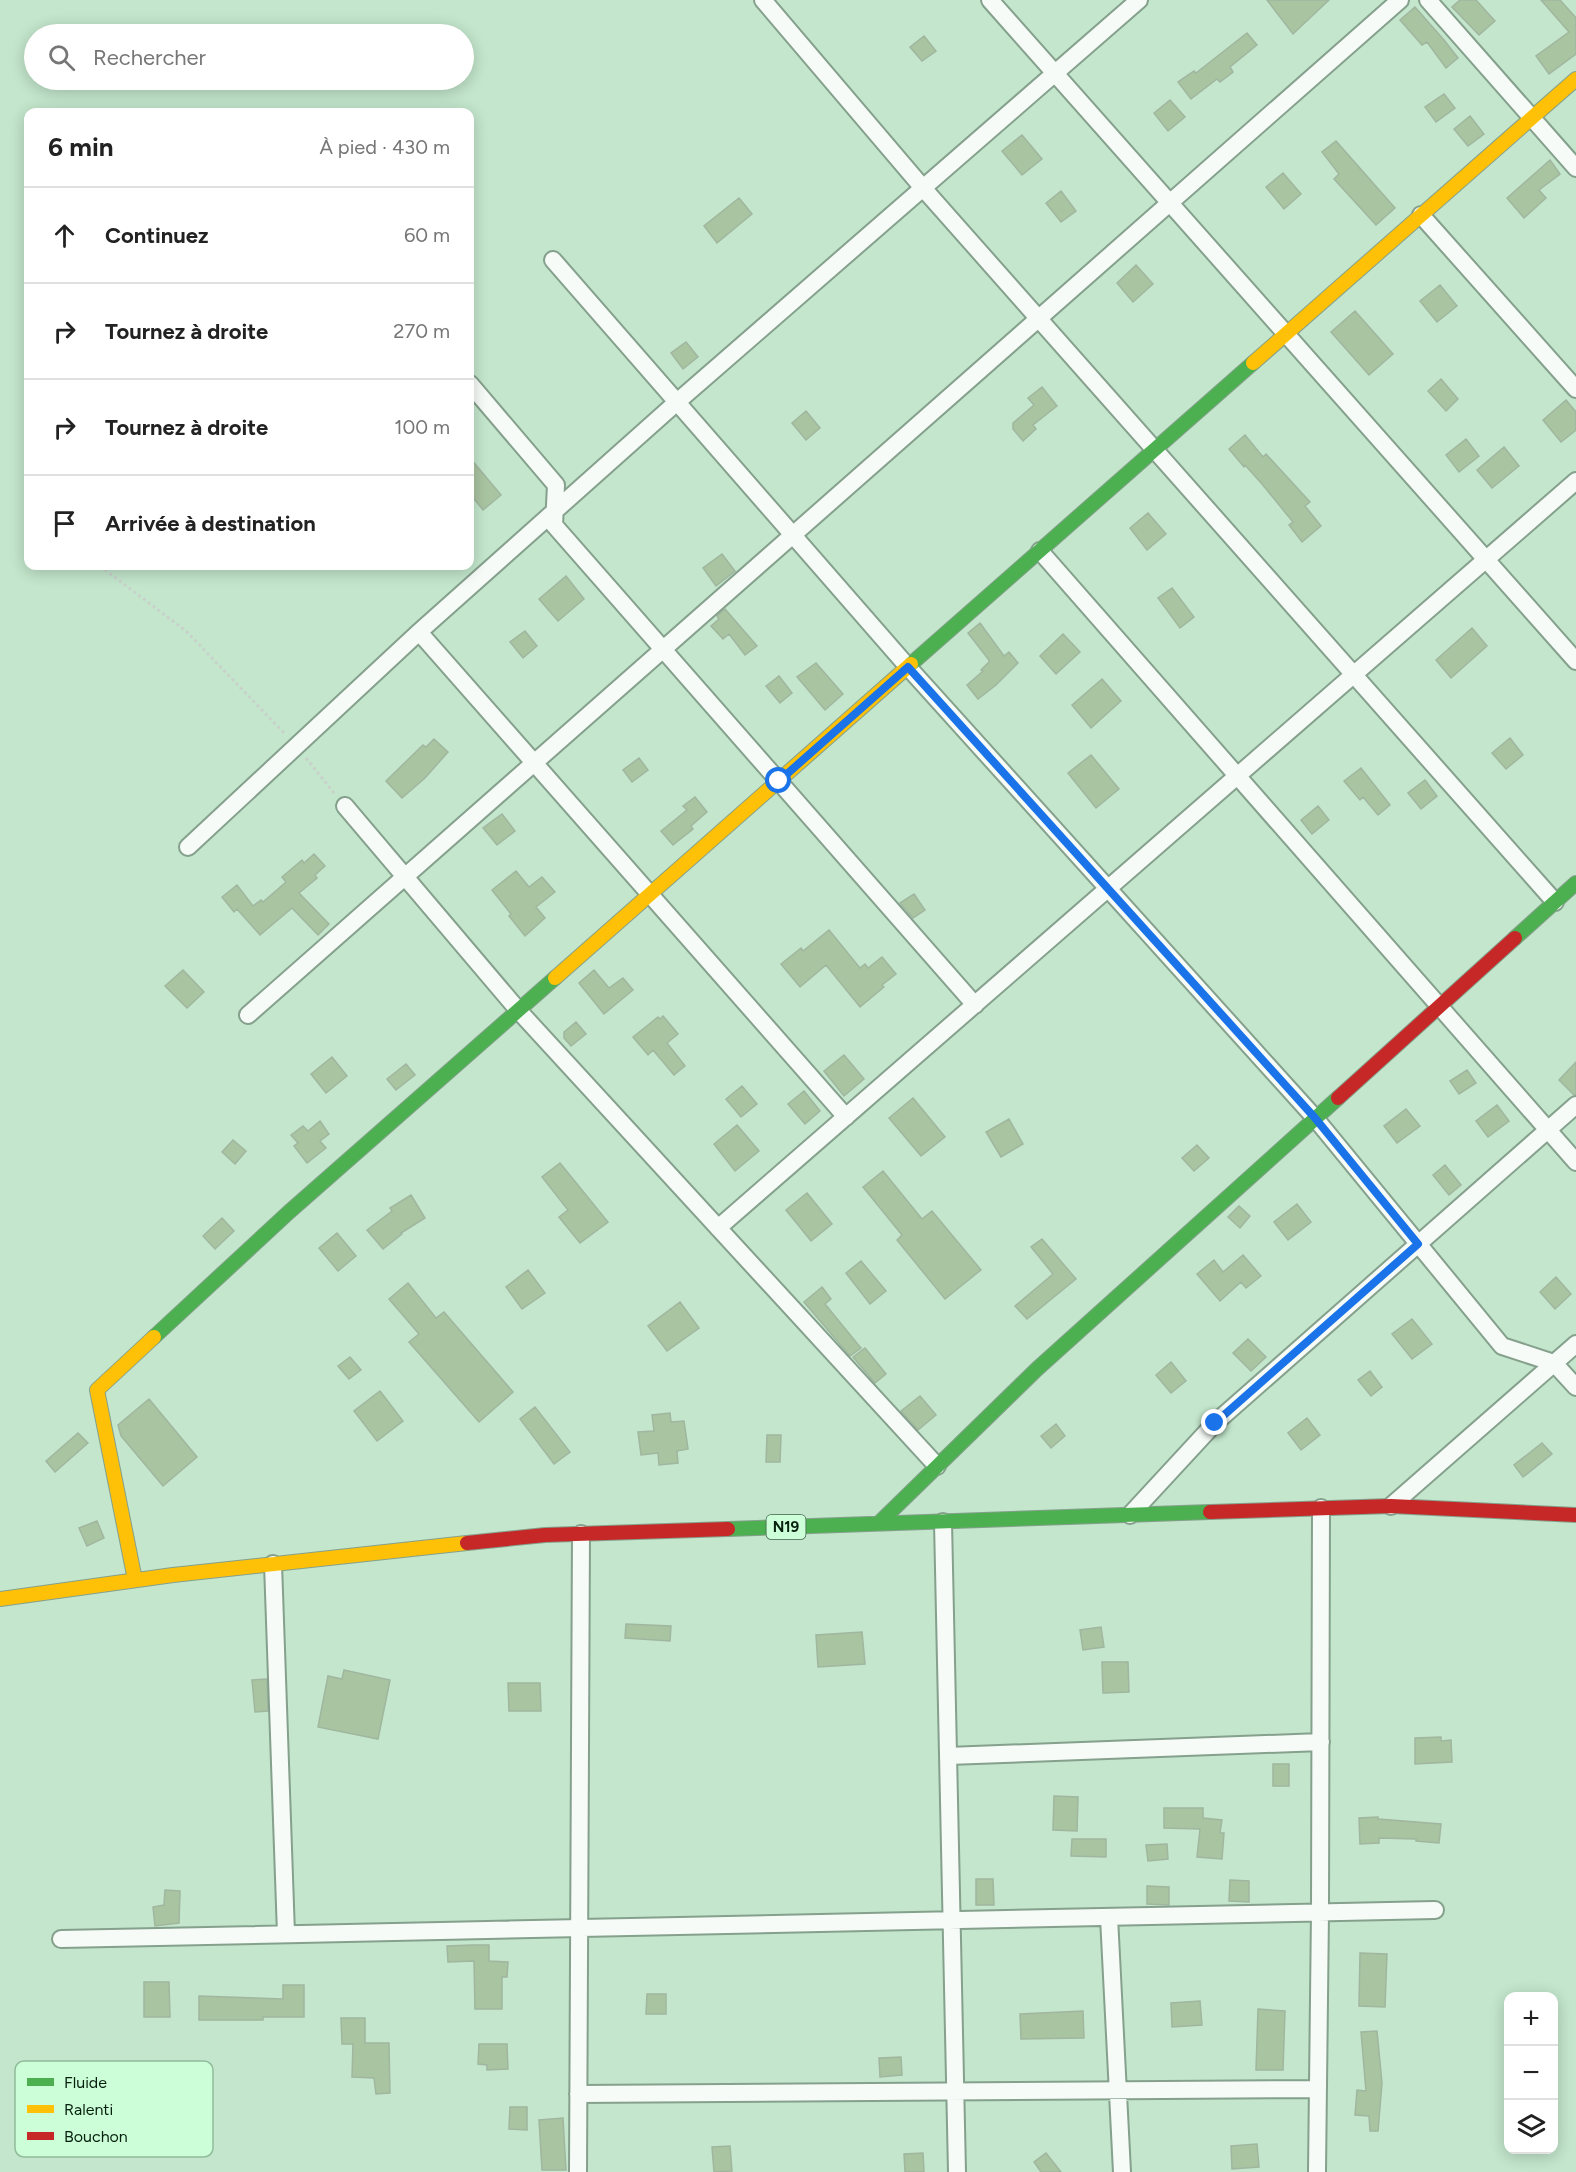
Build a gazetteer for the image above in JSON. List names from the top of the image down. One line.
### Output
{"streets":{"street":["N19"]},"legend":["Fluide","Ralenti","Bouchon"],"page":{"search":"Rechercher","heading":["6 min","À pied · 430 m"],"list":[["Continuez","60 m"],["Tournez à droite","270 m"],["Tournez à droite","100 m"],"Arrivée à destination"],"map_buttons":["+","−"]}}
